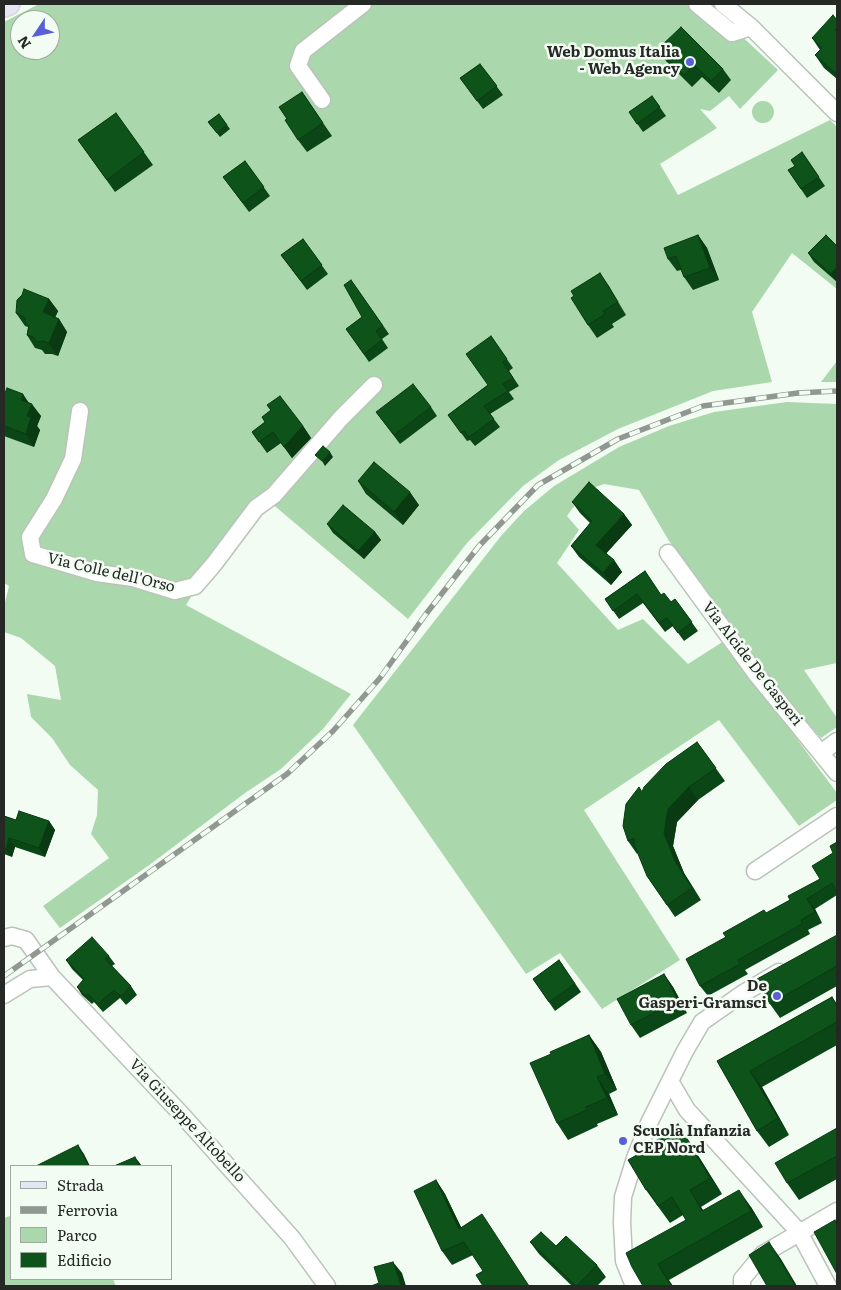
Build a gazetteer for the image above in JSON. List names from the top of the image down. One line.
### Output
{"streets":{"street":["Via Colle dell'Orso","Via Alcide De Gasperi","Via Giuseppe Altobello"]},"places":["Web Domus Italia - Web Agency","De Gasperi-Gramsci","Scuola Infanzia CEP Nord"],"legend":["Strada","Ferrovia","Parco","Edificio"],"north":"bottom left"}
